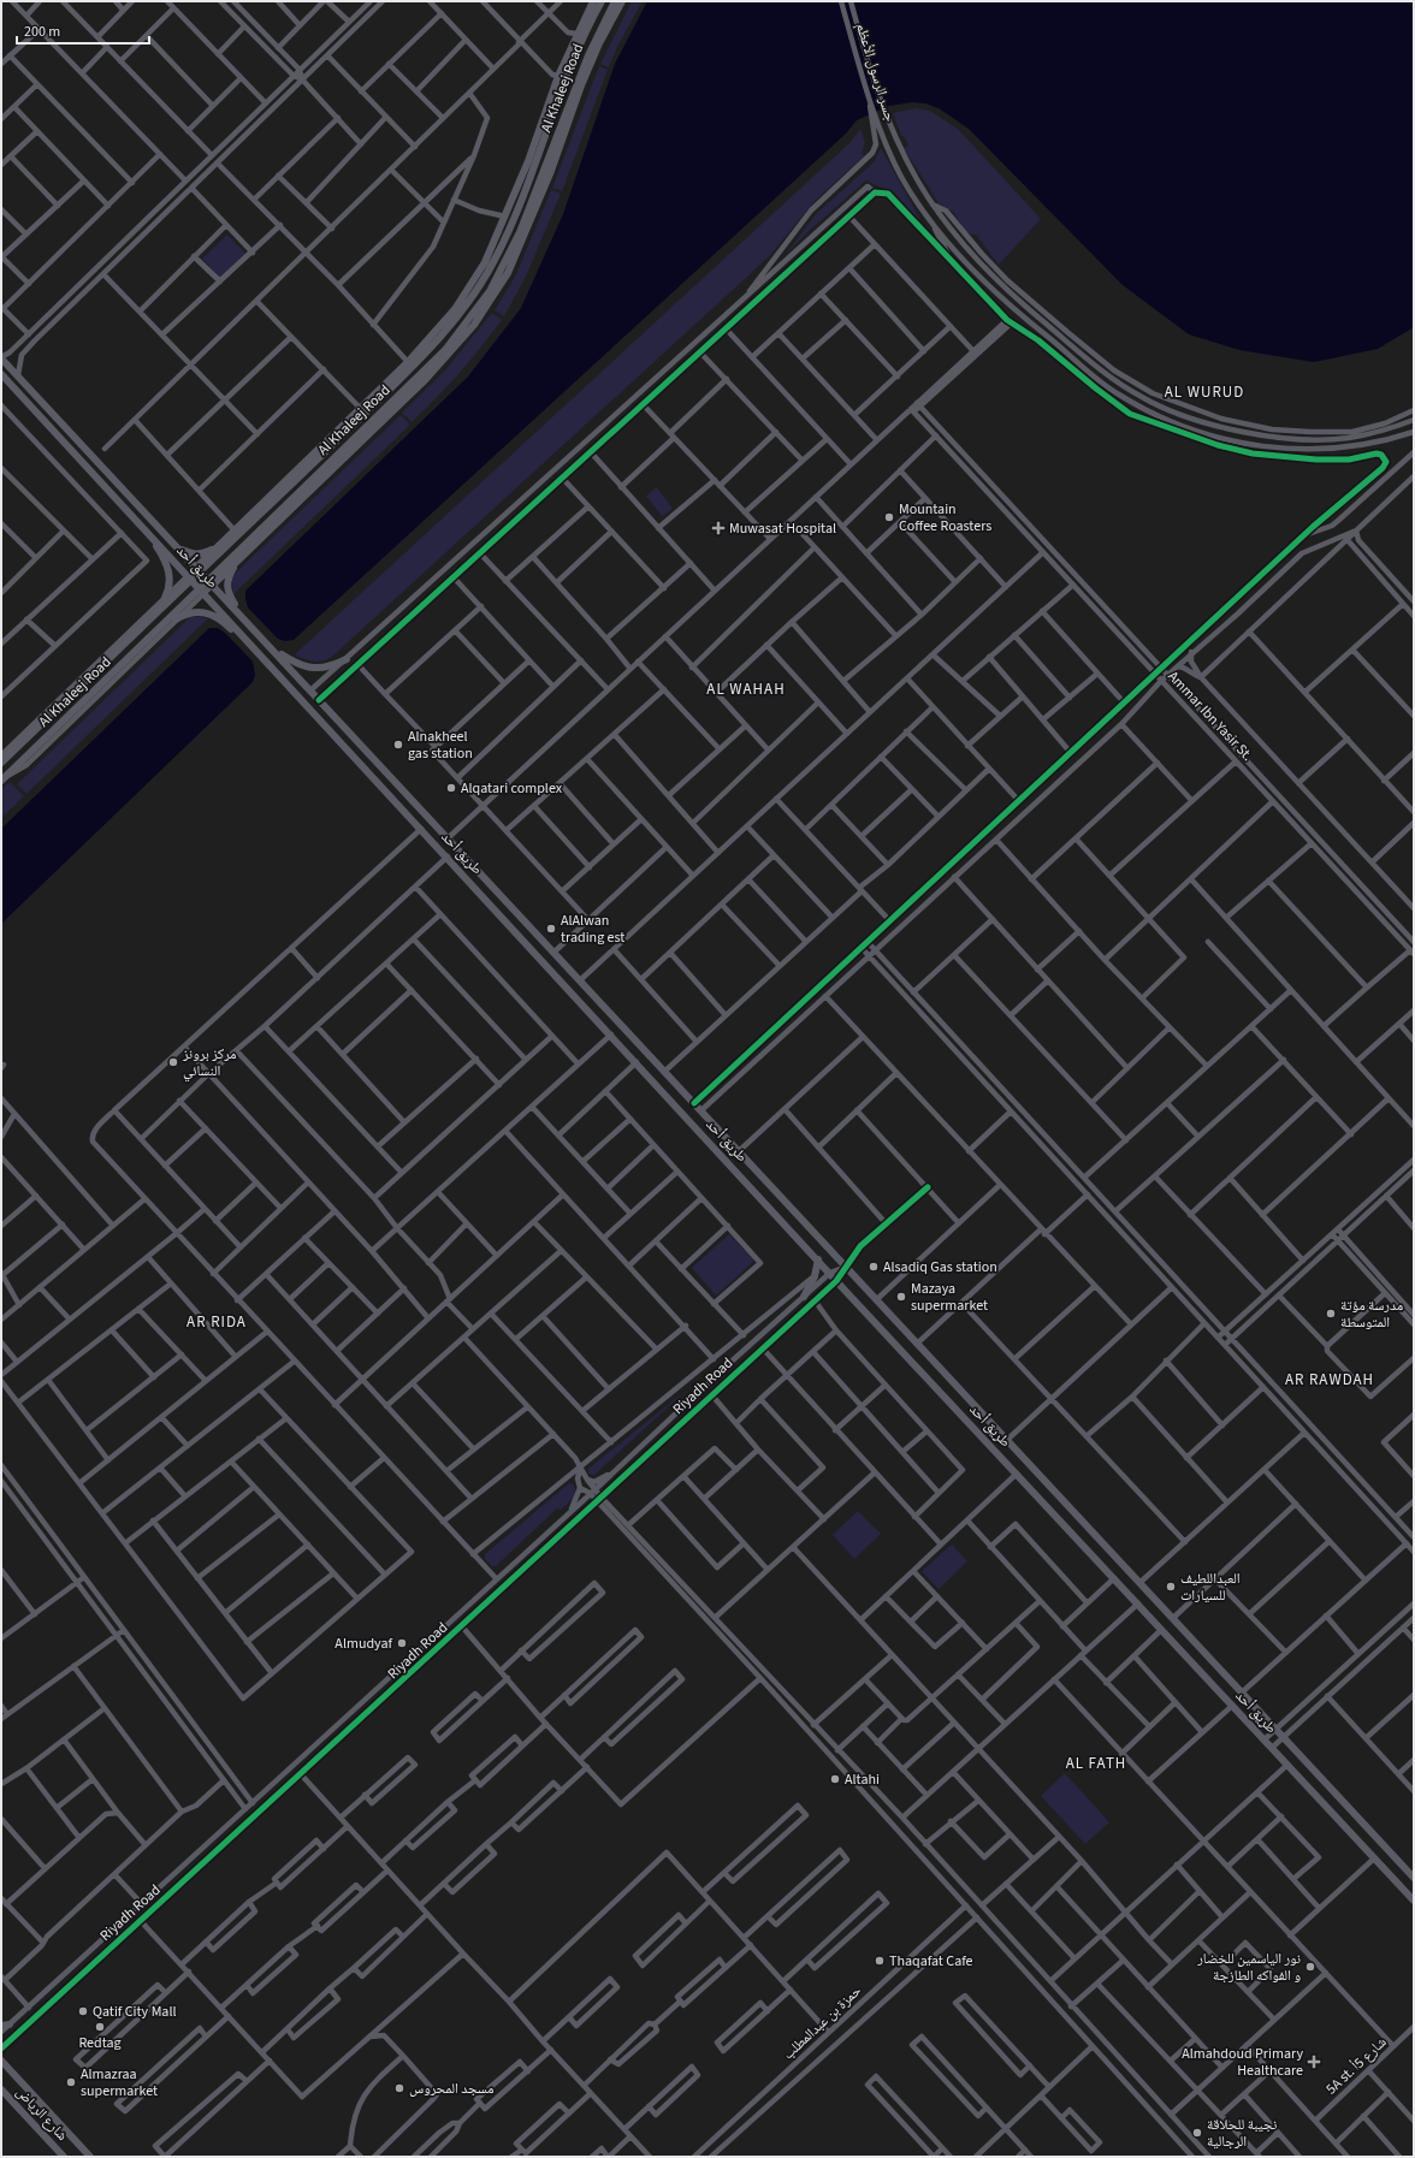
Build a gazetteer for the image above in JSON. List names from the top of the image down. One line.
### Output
{"streets":{"main road":["Al Khaleej Road","طريق أحد","شارع الرياض"],"street":["جسر الرسول الأعظم","Ammar Ibn Yasir St.","Riyadh Road","حمزة بن عبدالمطلب","5A st. شارع 5أ"]},"crossings":[["طريق أحد","Riyadh Road"]],"districts":["AL WURUD","AL WAHAH","AR RIDA","AR RAWDAH","AL FATH"],"places":{"other":["Mountain Coffee Roasters","Alnakheel gas station","Alqatari complex","AlAlwan trading est","مركز برونز النسائي","Alsadiq Gas station","Mazaya supermarket","مدرسة مؤتة المتوسطة","العبداللطيف للسيارات","Almudyaf","Altahi","Thaqafat Cafe","نور الياسمين للخضار و الفواكه الطازجة","Qatif City Mall","Redtag","Almazraa supermarket","مسجد المحروس","نجيبة للحلاقة الرجالية"],"health":["Muwasat Hospital","Almahdoud Primary Healthcare"]},"scale_bar":"200 m"}
